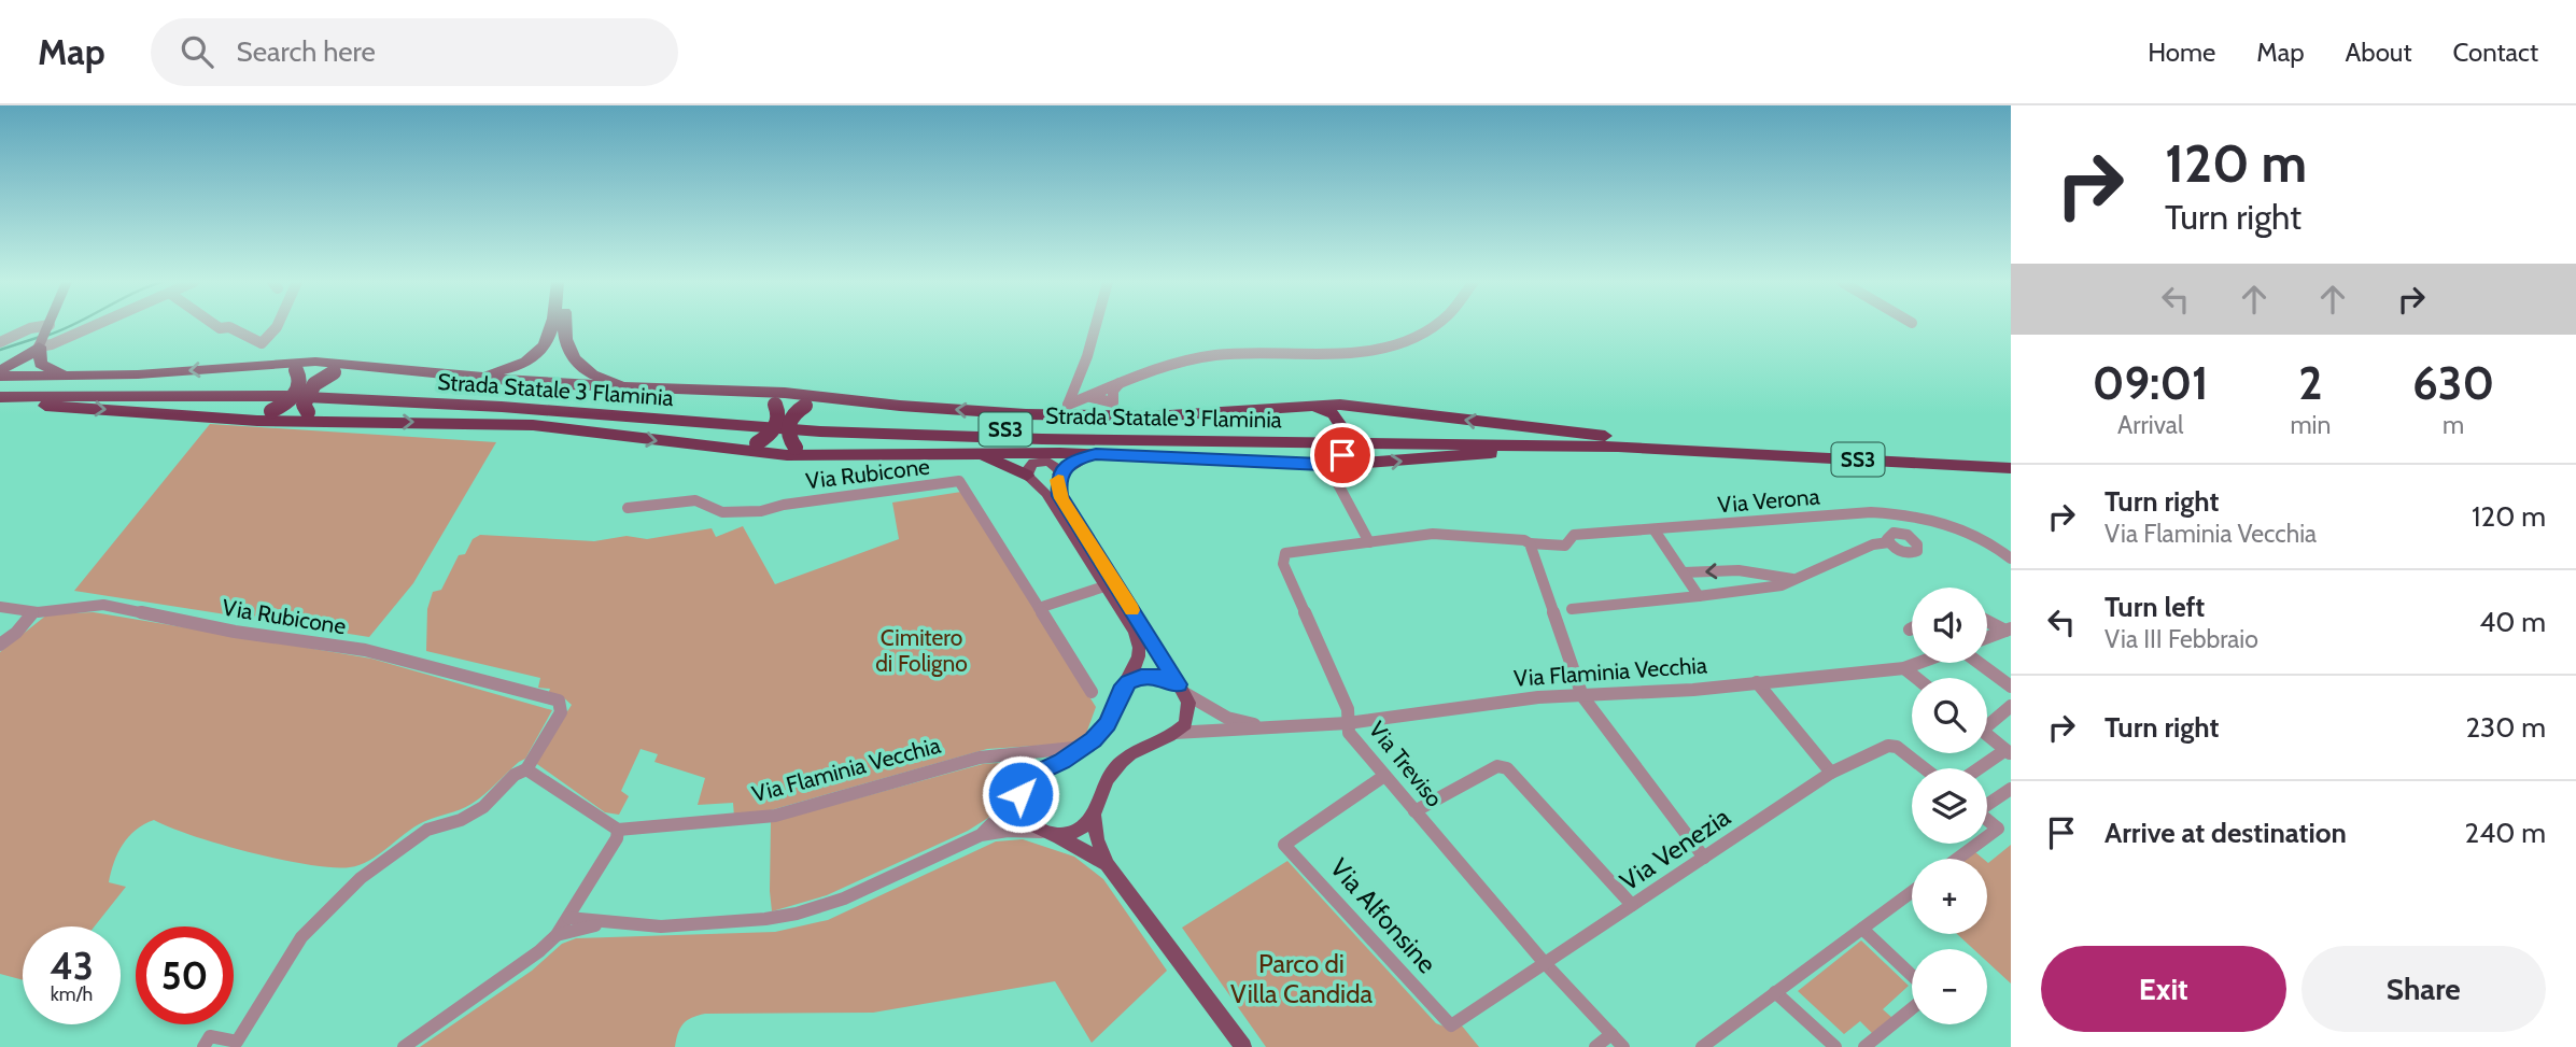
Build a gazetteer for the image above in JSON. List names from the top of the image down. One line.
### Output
{"streets":{"highway":["Strada Statale 3 Flaminia","SS3"],"main road":["Via Flaminia Vecchia"],"street":["Via Rubicone","Via Verona","Via Treviso","Via Venezia","Via Alfonsine"]},"crossings":[["Via Verona","Via Treviso"],["Via Flaminia Vecchia","Via Treviso"],["Via Treviso","Via Venezia"],["Via Treviso","Via Alfonsine"],["Via Venezia","Via Alfonsine"]],"parks":["Cimitero di Foligno","Parco di Villa Candida"],"page":{"header":"Map","search":"Search here","nav":["Home","Map","About","Contact"],"turn":["120 m","Turn right"],"eta":["09:01","Arrival","2","min","630","m"],"list":[{"name":"Turn right","note":"Via Flaminia Vecchia","value":"120 m"},{"name":"Turn left","note":"Via III Febbraio","value":"40 m"},{"name":"Turn right","value":"230 m"},{"name":"Arrive at destination","value":"240 m"}],"map_buttons":["+","−"],"speed":"43 km/h","limit":"50","buttons":["Exit","Share"]}}
